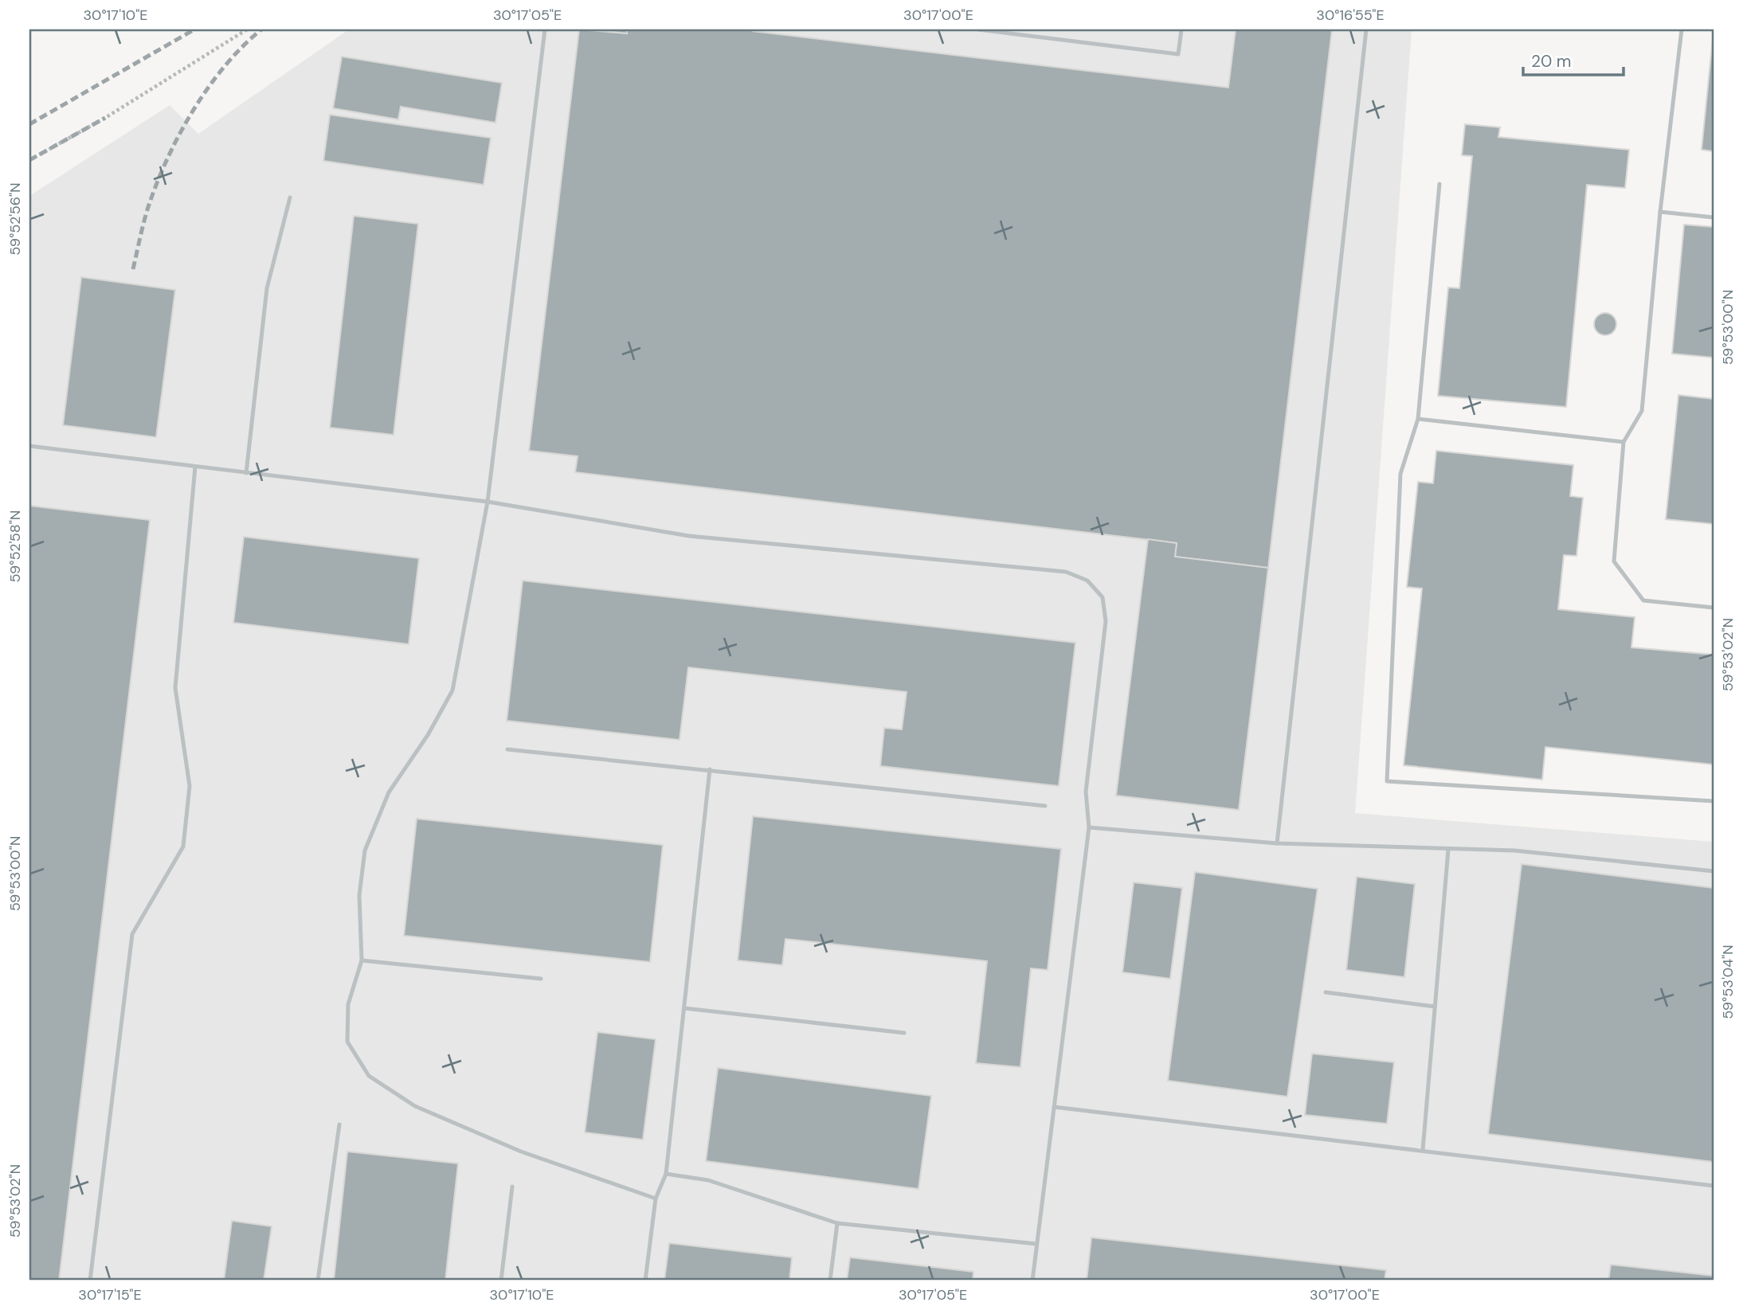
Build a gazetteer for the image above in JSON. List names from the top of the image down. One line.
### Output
{"scale_bar":"20 m","coordinates":["30°17'10\"E","30°17'05\"E","30°17'00\"E","30°16'55\"E","59°52'56\"N","59°53'00\"N","59°52'58\"N","59°53'02\"N","59°53'04\"N","30°17'15\"E"]}
